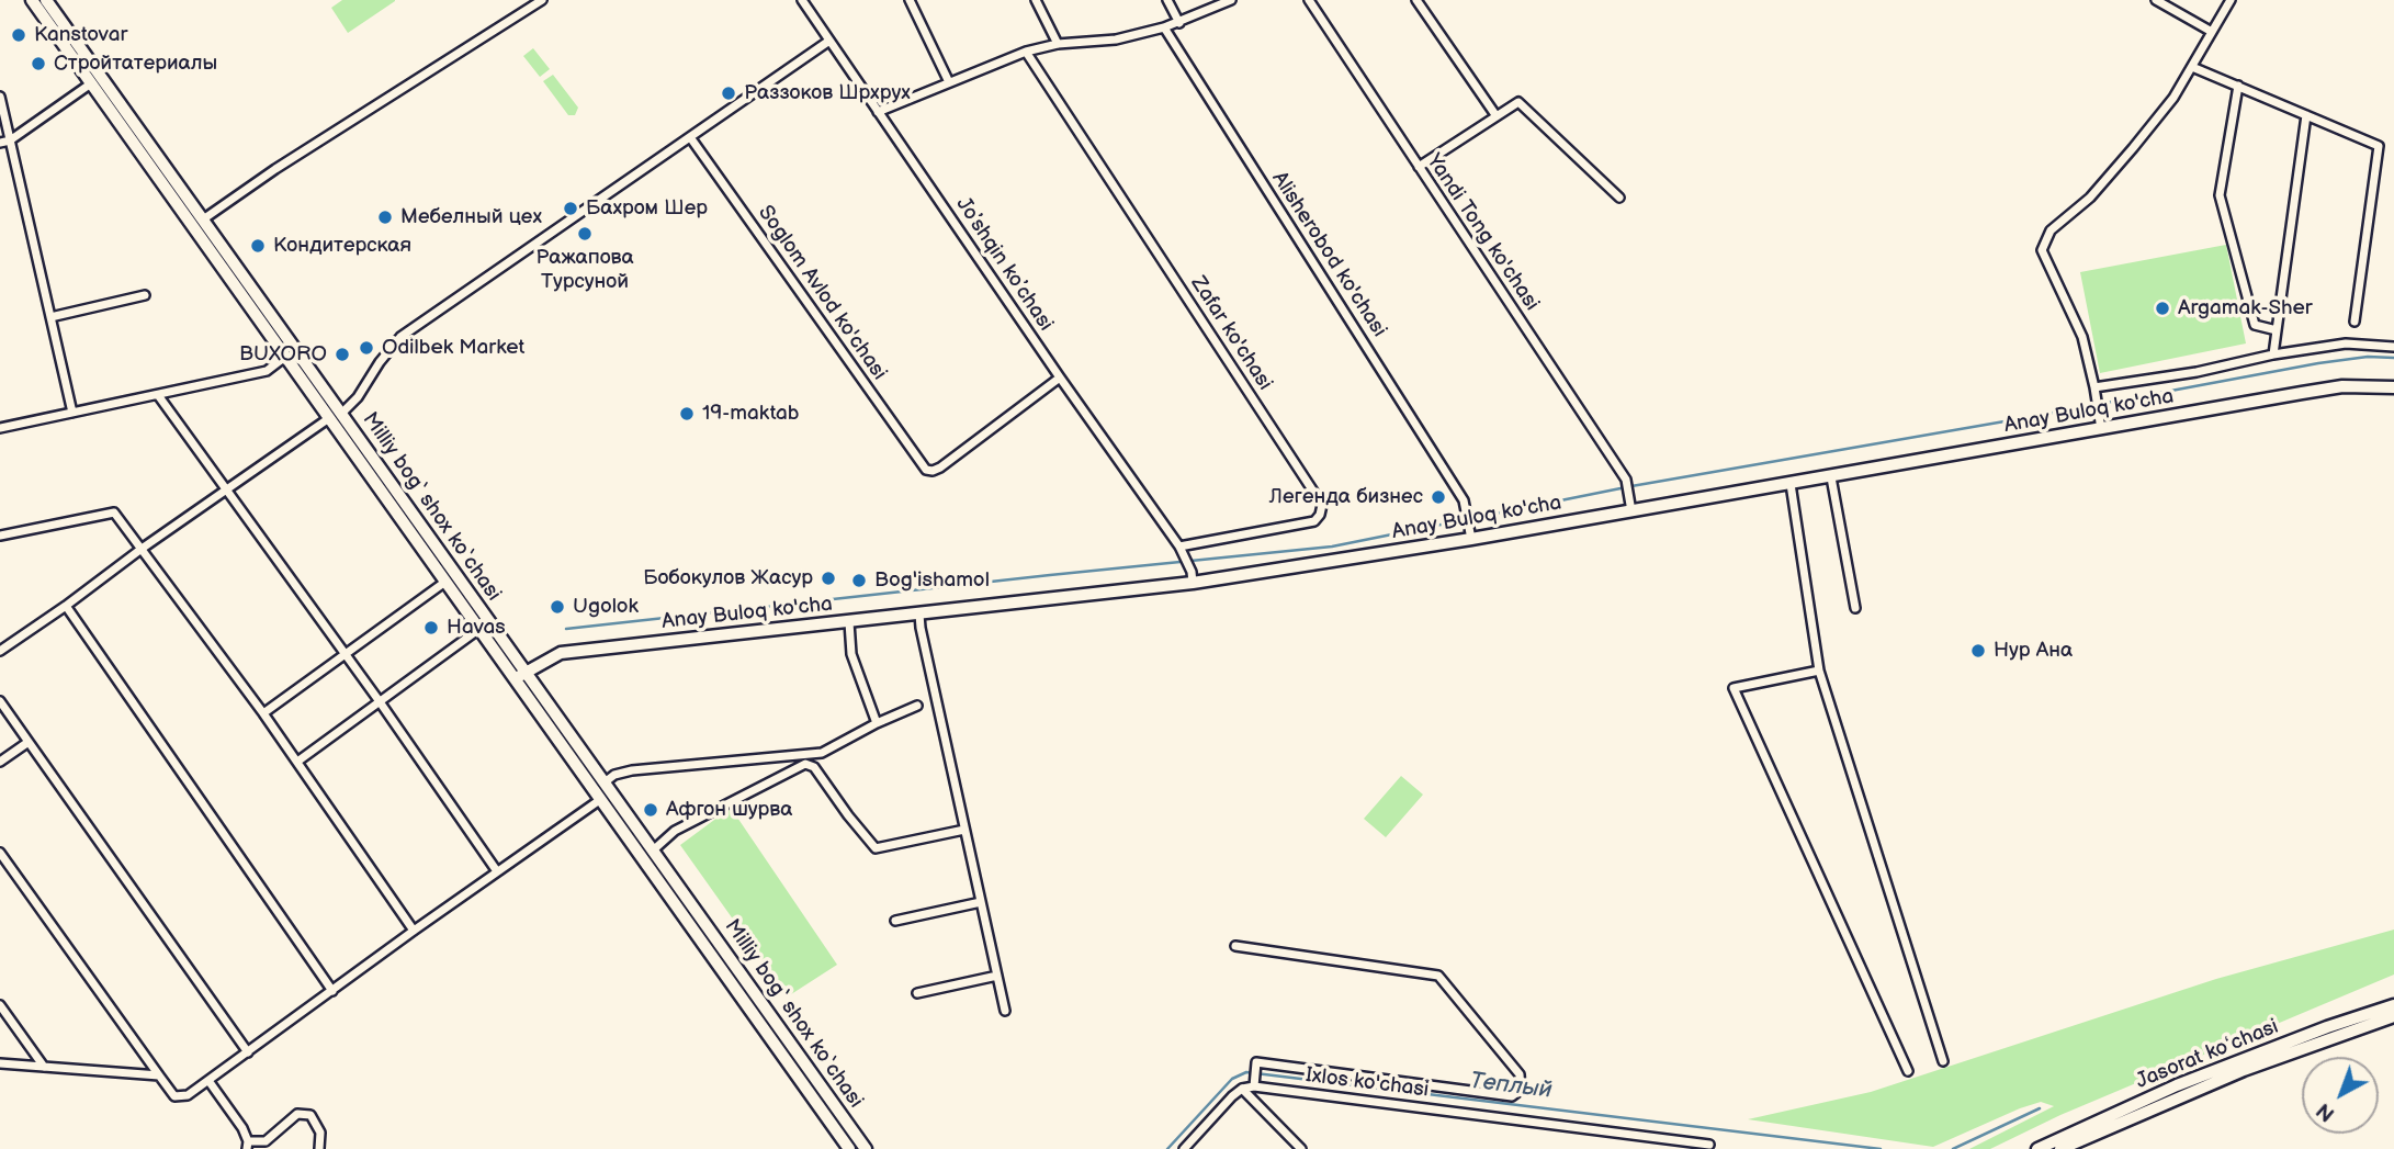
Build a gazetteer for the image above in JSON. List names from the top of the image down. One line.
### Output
{"streets":{"main road":["Anay Buloq ko'cha","Milliy bog‘ shox ko‘chasi","Jasorat koʻchasi"],"street":["Yandi Tong ko'chasi","Alisherobod ko'chasi","Joʼshqin koʼchasi","Soglom Avlod ko'chasi","Zafar ko'chasi","Ixlos ko'chasi"]},"crossings":[["Yandi Tong ko'chasi","Anay Buloq ko'cha"],["Alisherobod ko'chasi","Anay Buloq ko'cha"],["Joʼshqin koʼchasi","Soglom Avlod ko'chasi"],["Joʼshqin koʼchasi","Zafar ko'chasi"],["Joʼshqin koʼchasi","Anay Buloq ko'cha"],["Anay Buloq ko'cha","Milliy bog‘ shox ko‘chasi"]],"water":["Теплый"],"places":["Kanstovar","Стройтатериалы","Раззоков Шрхрух","Бахром Шер","Мебелный цех","Ражапова Турсуной","Кондитерская","Argamak-Sher","Odilbek Market","BUXORO","19-maktab","Легенда бизнес","Бобокулов Жасур","Bog'ishamol","Ugolok","Havas","Нур Ана","Афгон шурва"],"north":"bottom left"}
